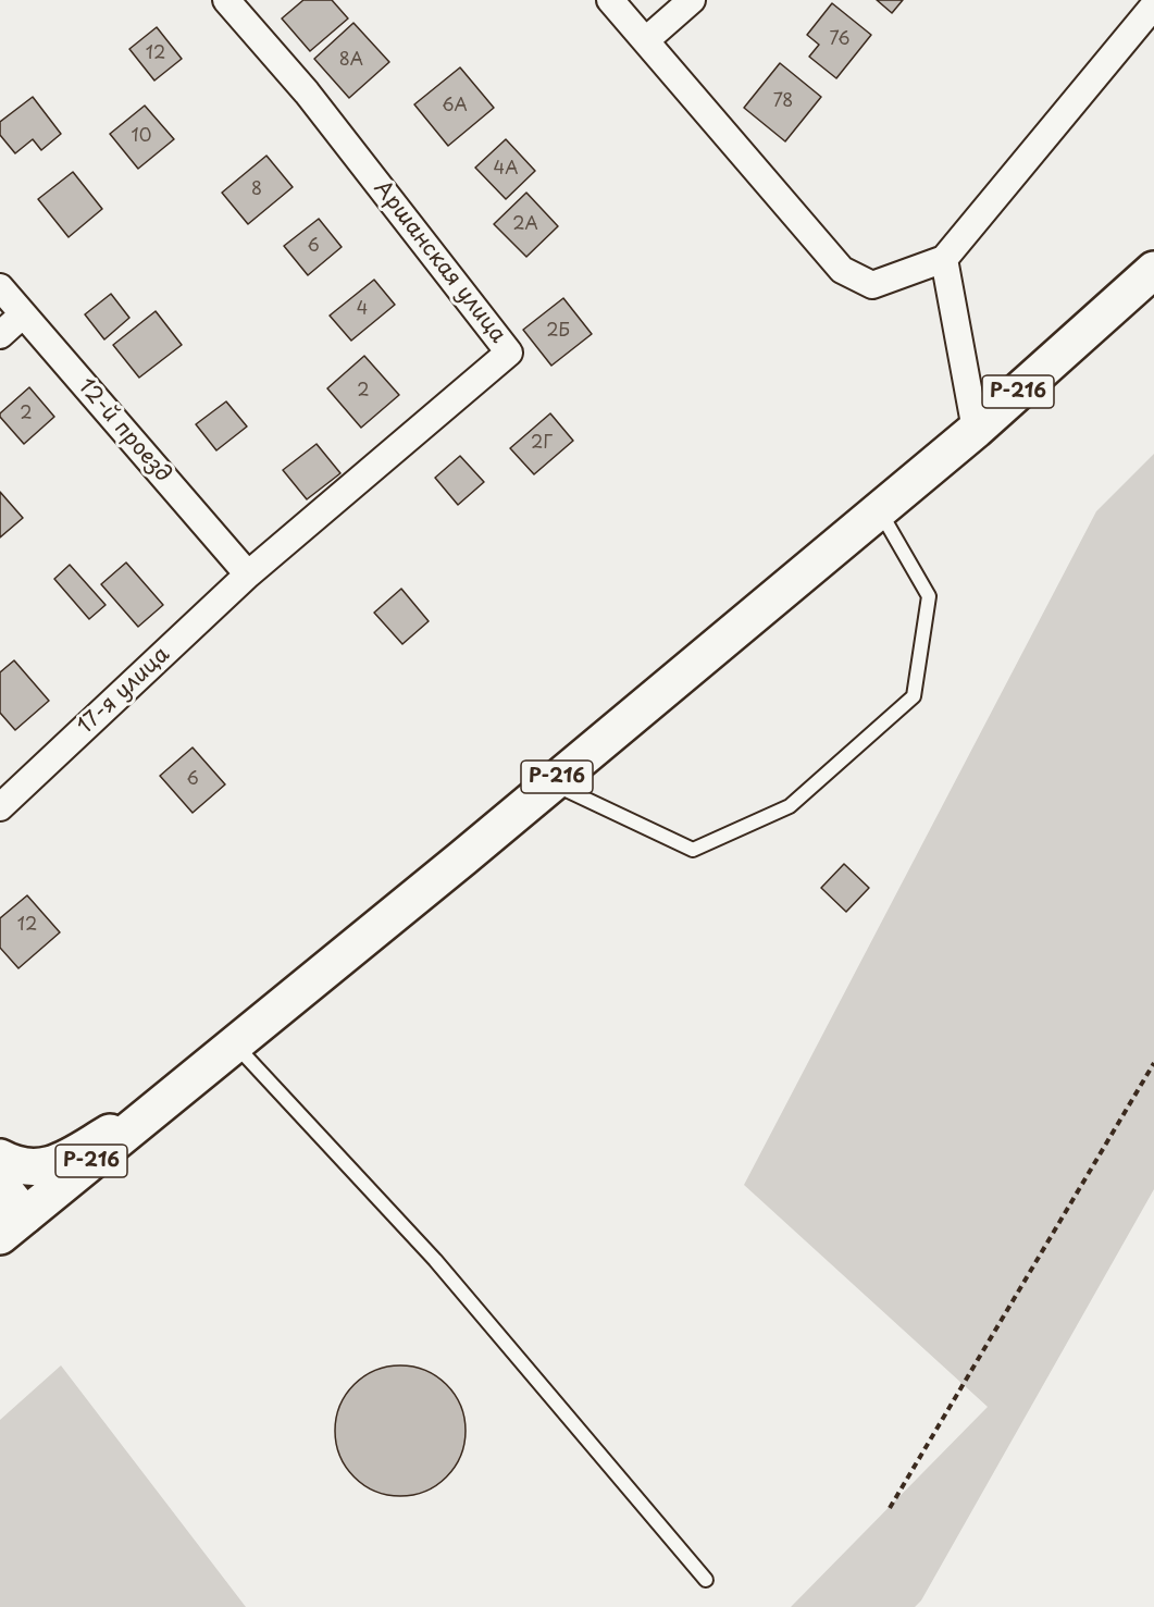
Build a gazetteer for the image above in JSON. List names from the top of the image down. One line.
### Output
{"streets":{"main road":["Р-216"],"street":["Аршанская улица","12-й проезд","17-я улица"]},"crossings":[["Аршанская улица","12-й проезд"],["Аршанская улица","17-я улица"],["12-й проезд","17-я улица"]],"house_numbers":["76","12","8А","78","6А","10","4А","8","2А","6","4","2Б","2","2","2Г","6","12"]}
